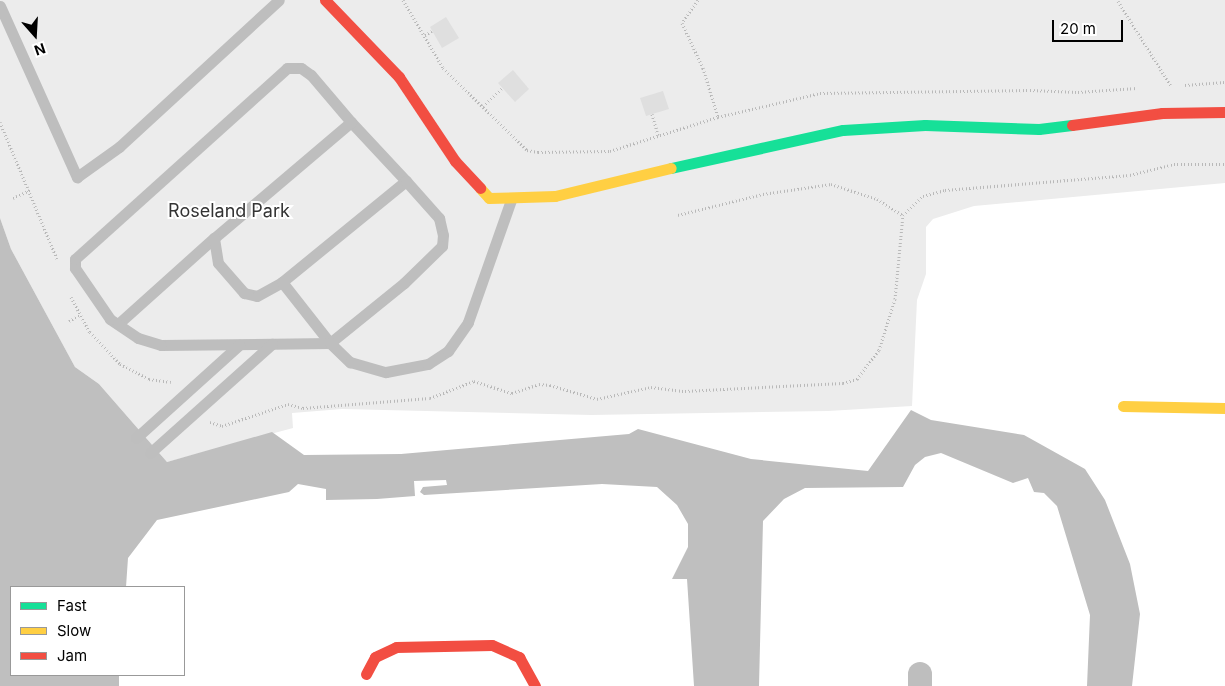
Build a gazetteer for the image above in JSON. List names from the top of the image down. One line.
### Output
{"parks":["Roseland Park"],"legend":["Fast","Slow","Jam"],"scale_bar":"20 m","north":"bottom"}
